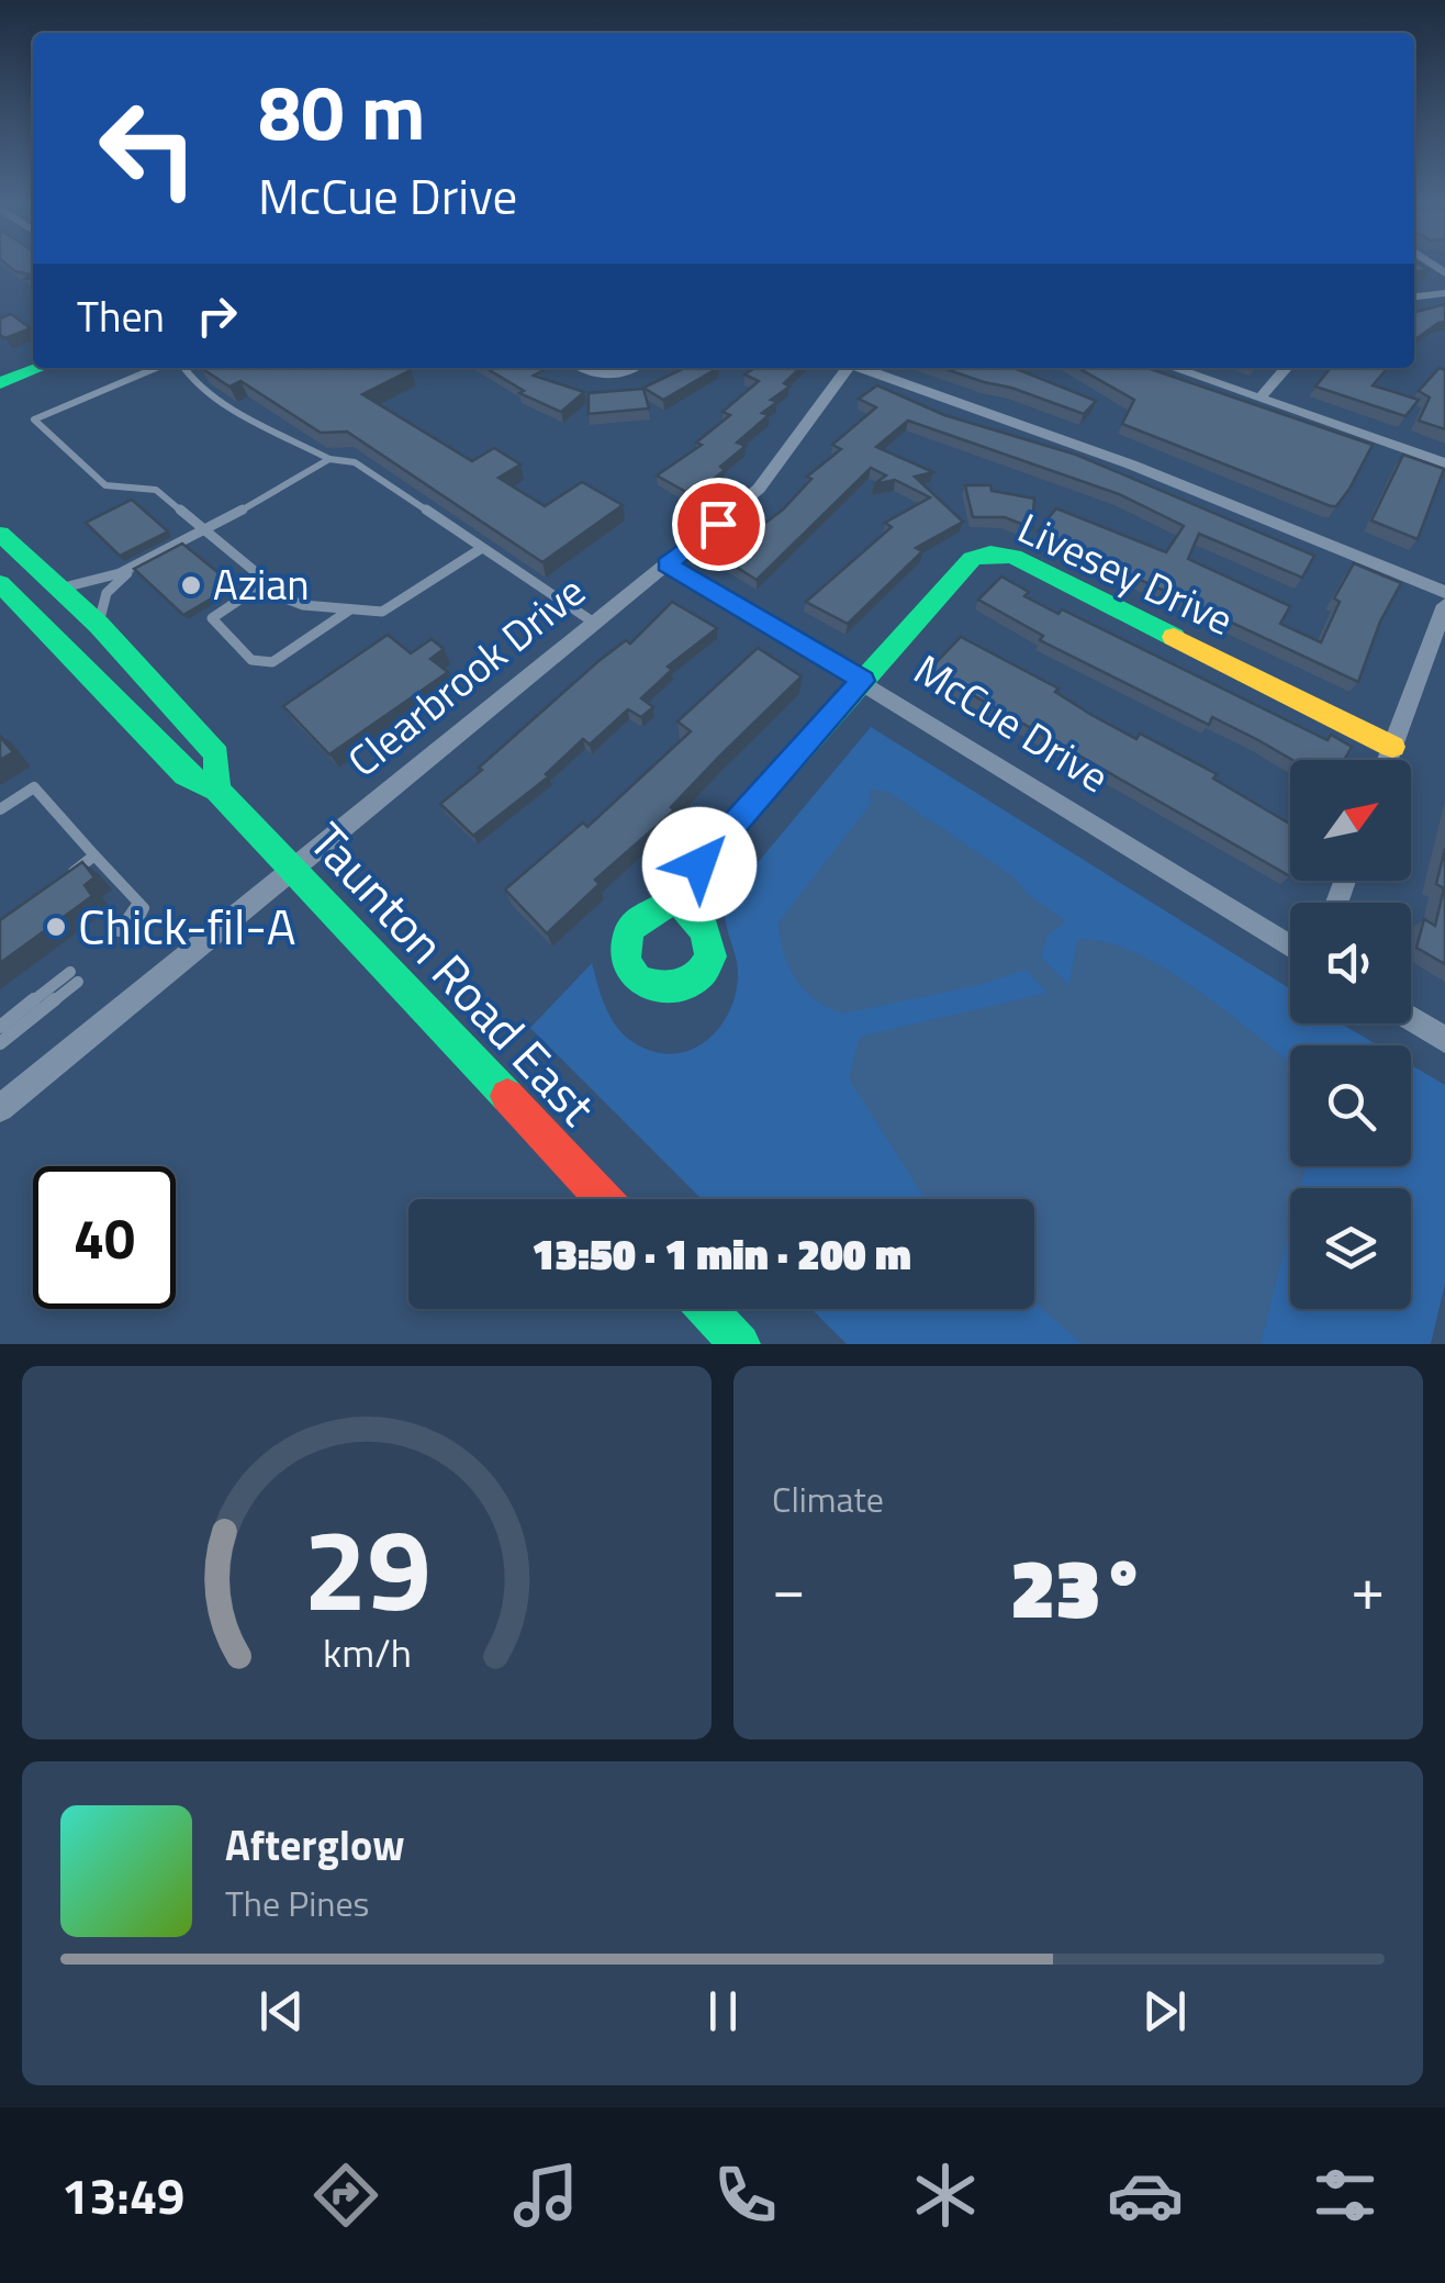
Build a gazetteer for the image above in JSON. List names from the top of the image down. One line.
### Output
{"streets":{"main road":["Livesey Drive","Taunton Road East"],"street":["Clearbrook Drive","McCue Drive"]},"crossings":[["Livesey Drive","McCue Drive"],["Clearbrook Drive","McCue Drive"],["Clearbrook Drive","Taunton Road East"]],"places":["Azian","Chick-fil-A"],"north":"top right","page":{"turn":["80 m","McCue Drive"],"then":"Then","limit":"40","trip":"13:50 · 1 min · 200 m","tile":"Climate","heat":["−","23°","+"],"song":["Afterglow","The Pines"],"tabs":"13:49","gauge":["29","km/h"]}}
